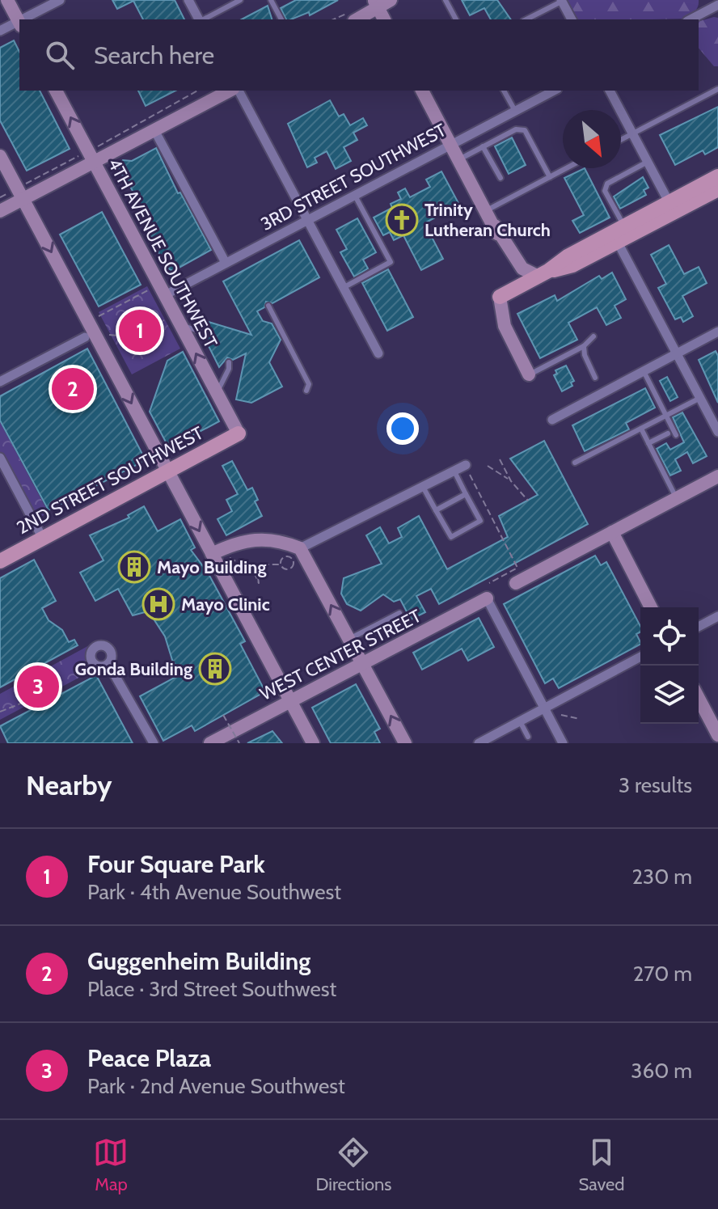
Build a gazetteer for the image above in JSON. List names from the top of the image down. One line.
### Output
{"streets":{"main road":["2ND STREET SOUTHWEST"],"street":["3RD STREET SOUTHWEST","4TH AVENUE SOUTHWEST","WEST CENTER STREET"]},"crossings":[["3RD STREET SOUTHWEST","4TH AVENUE SOUTHWEST"],["4TH AVENUE SOUTHWEST","2ND STREET SOUTHWEST"]],"places":{"church":["Trinity Lutheran Church"],"building":["Mayo Building","Gonda Building"],"hospital":["Mayo Clinic"]},"north":"bottom right","page":{"search":"Search here","pins":["1","2","3"],"heading":["Nearby","3 results"],"list":[{"mark":"1","name":"Four Square Park","note":"Park · 4th Avenue Southwest","value":"230 m"},{"mark":"2","name":"Guggenheim Building","note":"Place · 3rd Street Southwest","value":"270 m"},{"mark":"3","name":"Peace Plaza","note":"Park · 2nd Avenue Southwest","value":"360 m"}],"nav":["Map","Directions","Saved"]}}
